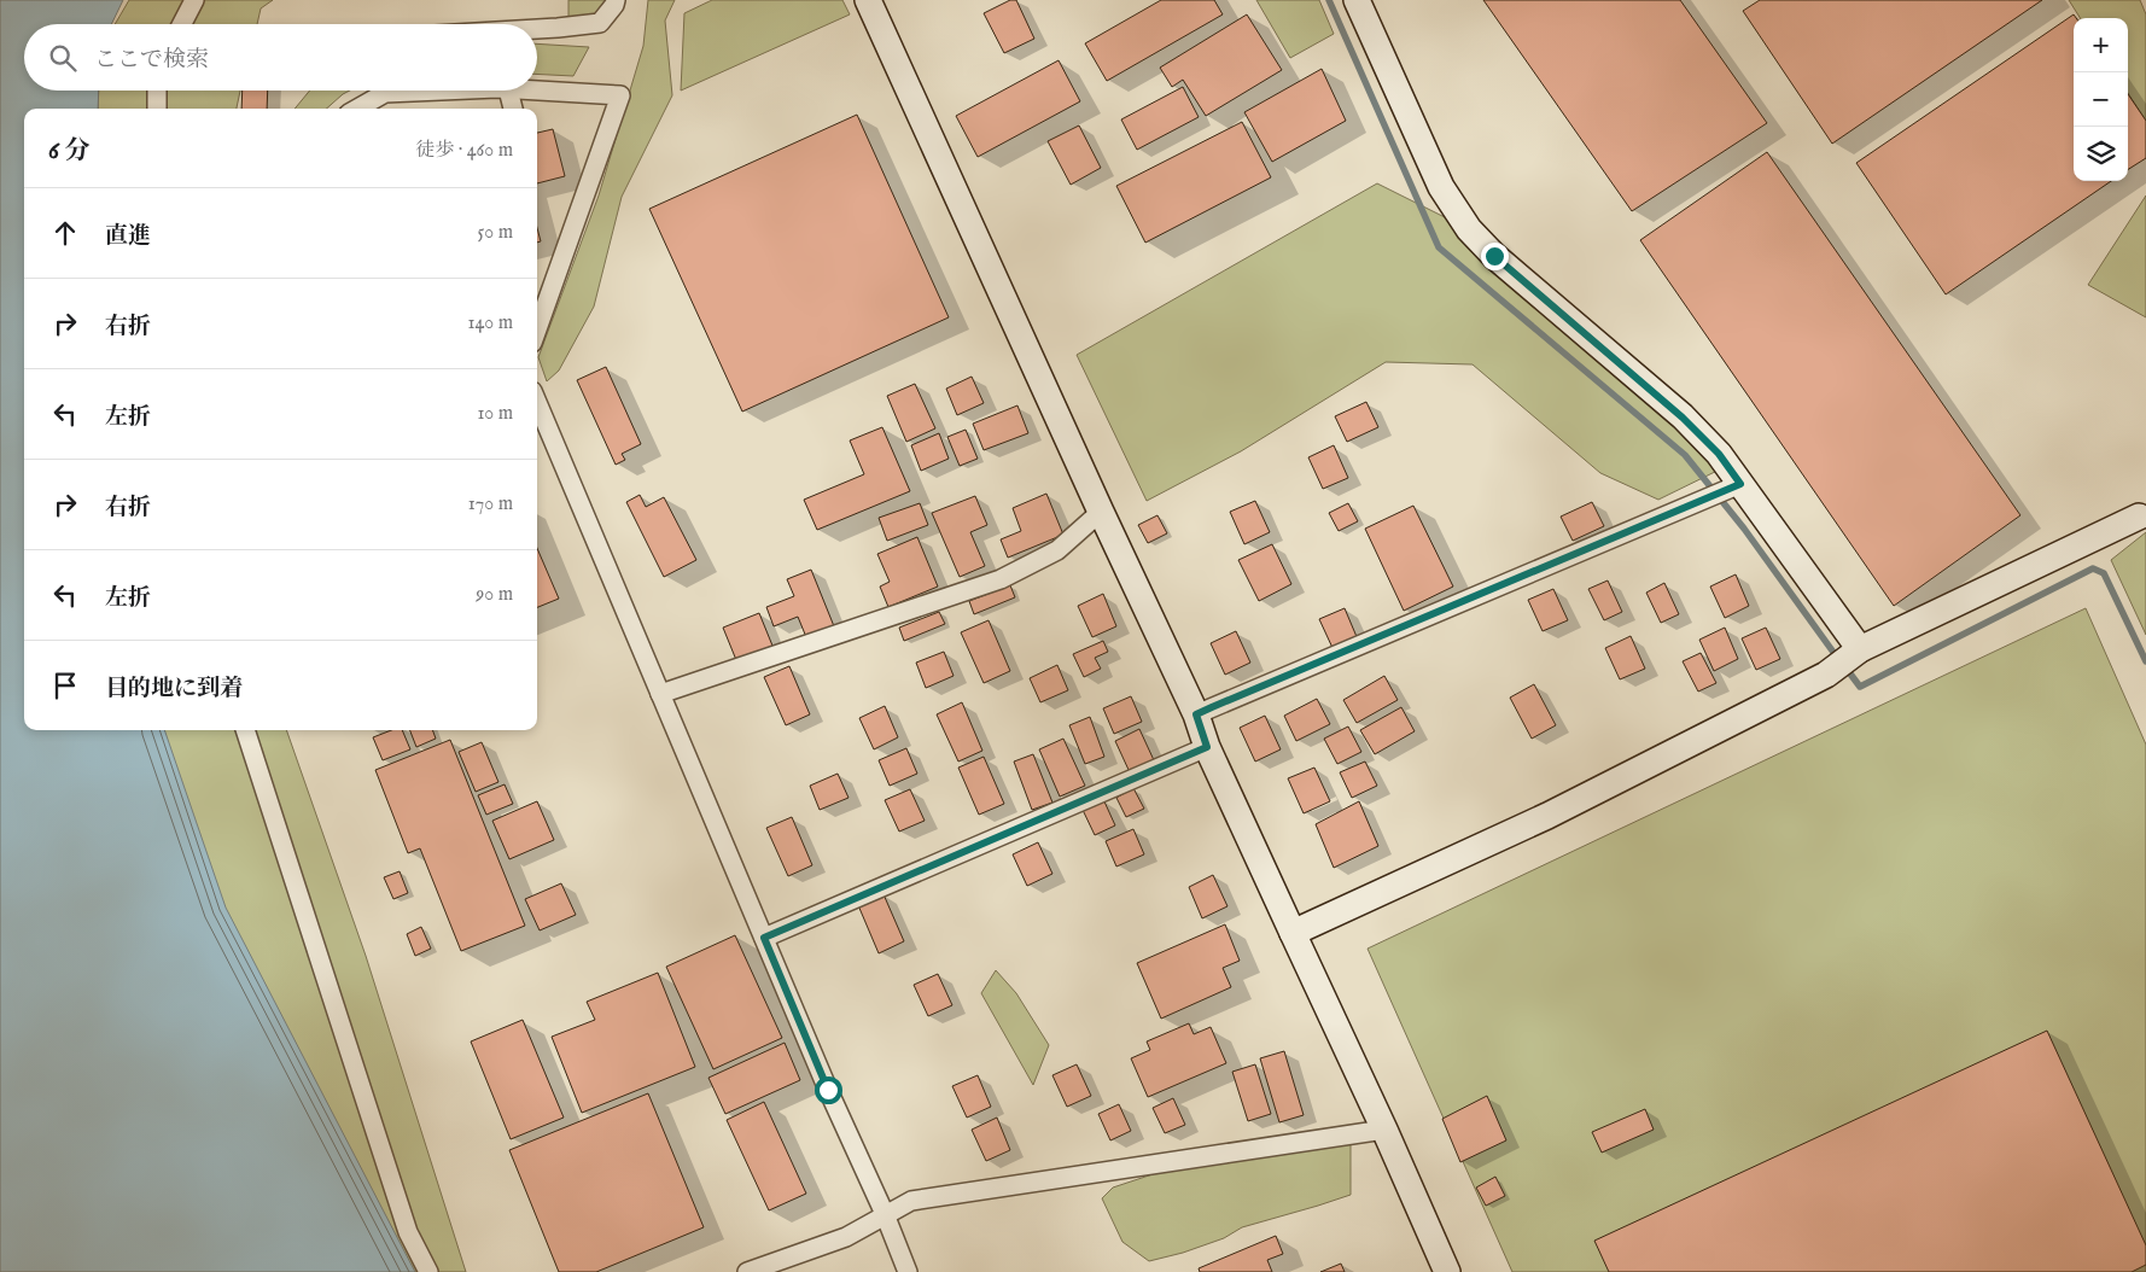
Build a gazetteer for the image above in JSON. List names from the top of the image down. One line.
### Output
{"page":{"map_buttons":["+","−"],"search":"ここで検索","heading":["6 分","徒歩 · 460 m"],"list":[["直進","50 m"],["右折","140 m"],["左折","10 m"],["右折","170 m"],["左折","90 m"],"目的地に到着"]}}
